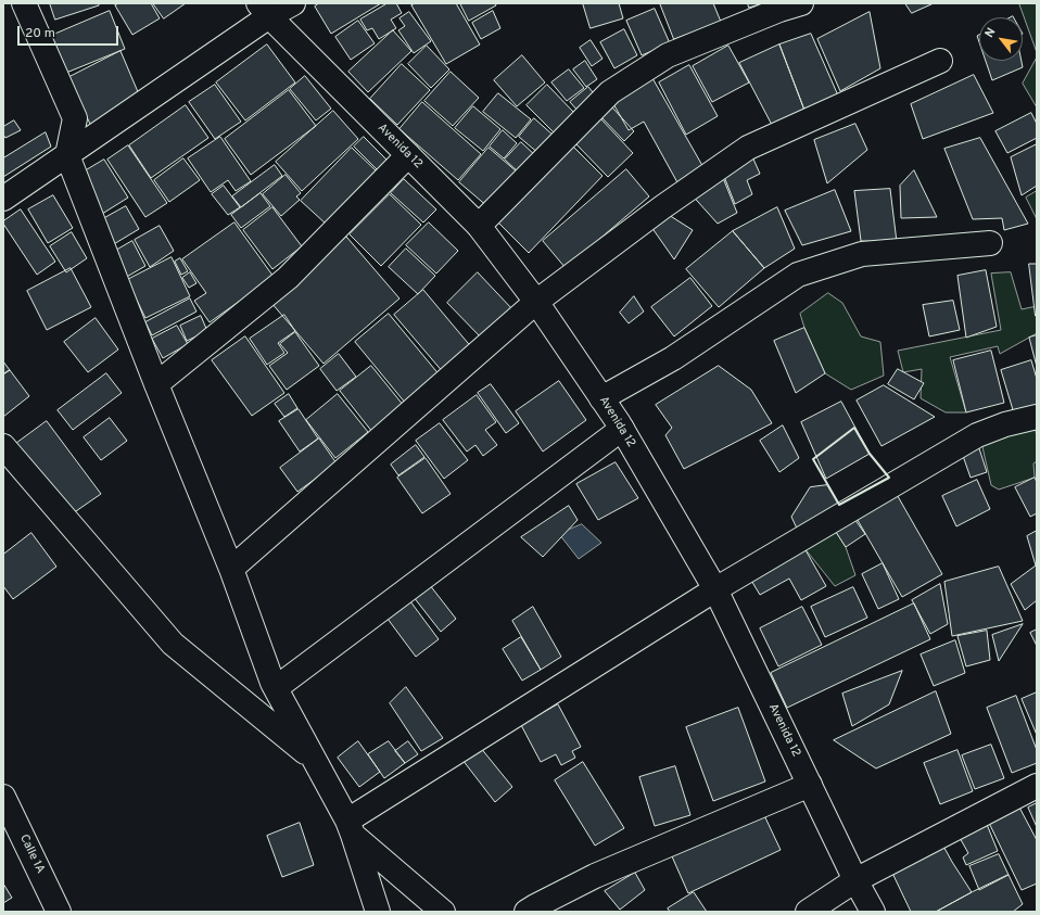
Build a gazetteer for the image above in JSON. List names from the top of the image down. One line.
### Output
{"streets":{"street":["Avenida 12","Calle 1A"]},"scale_bar":"20 m","north":"top left"}
